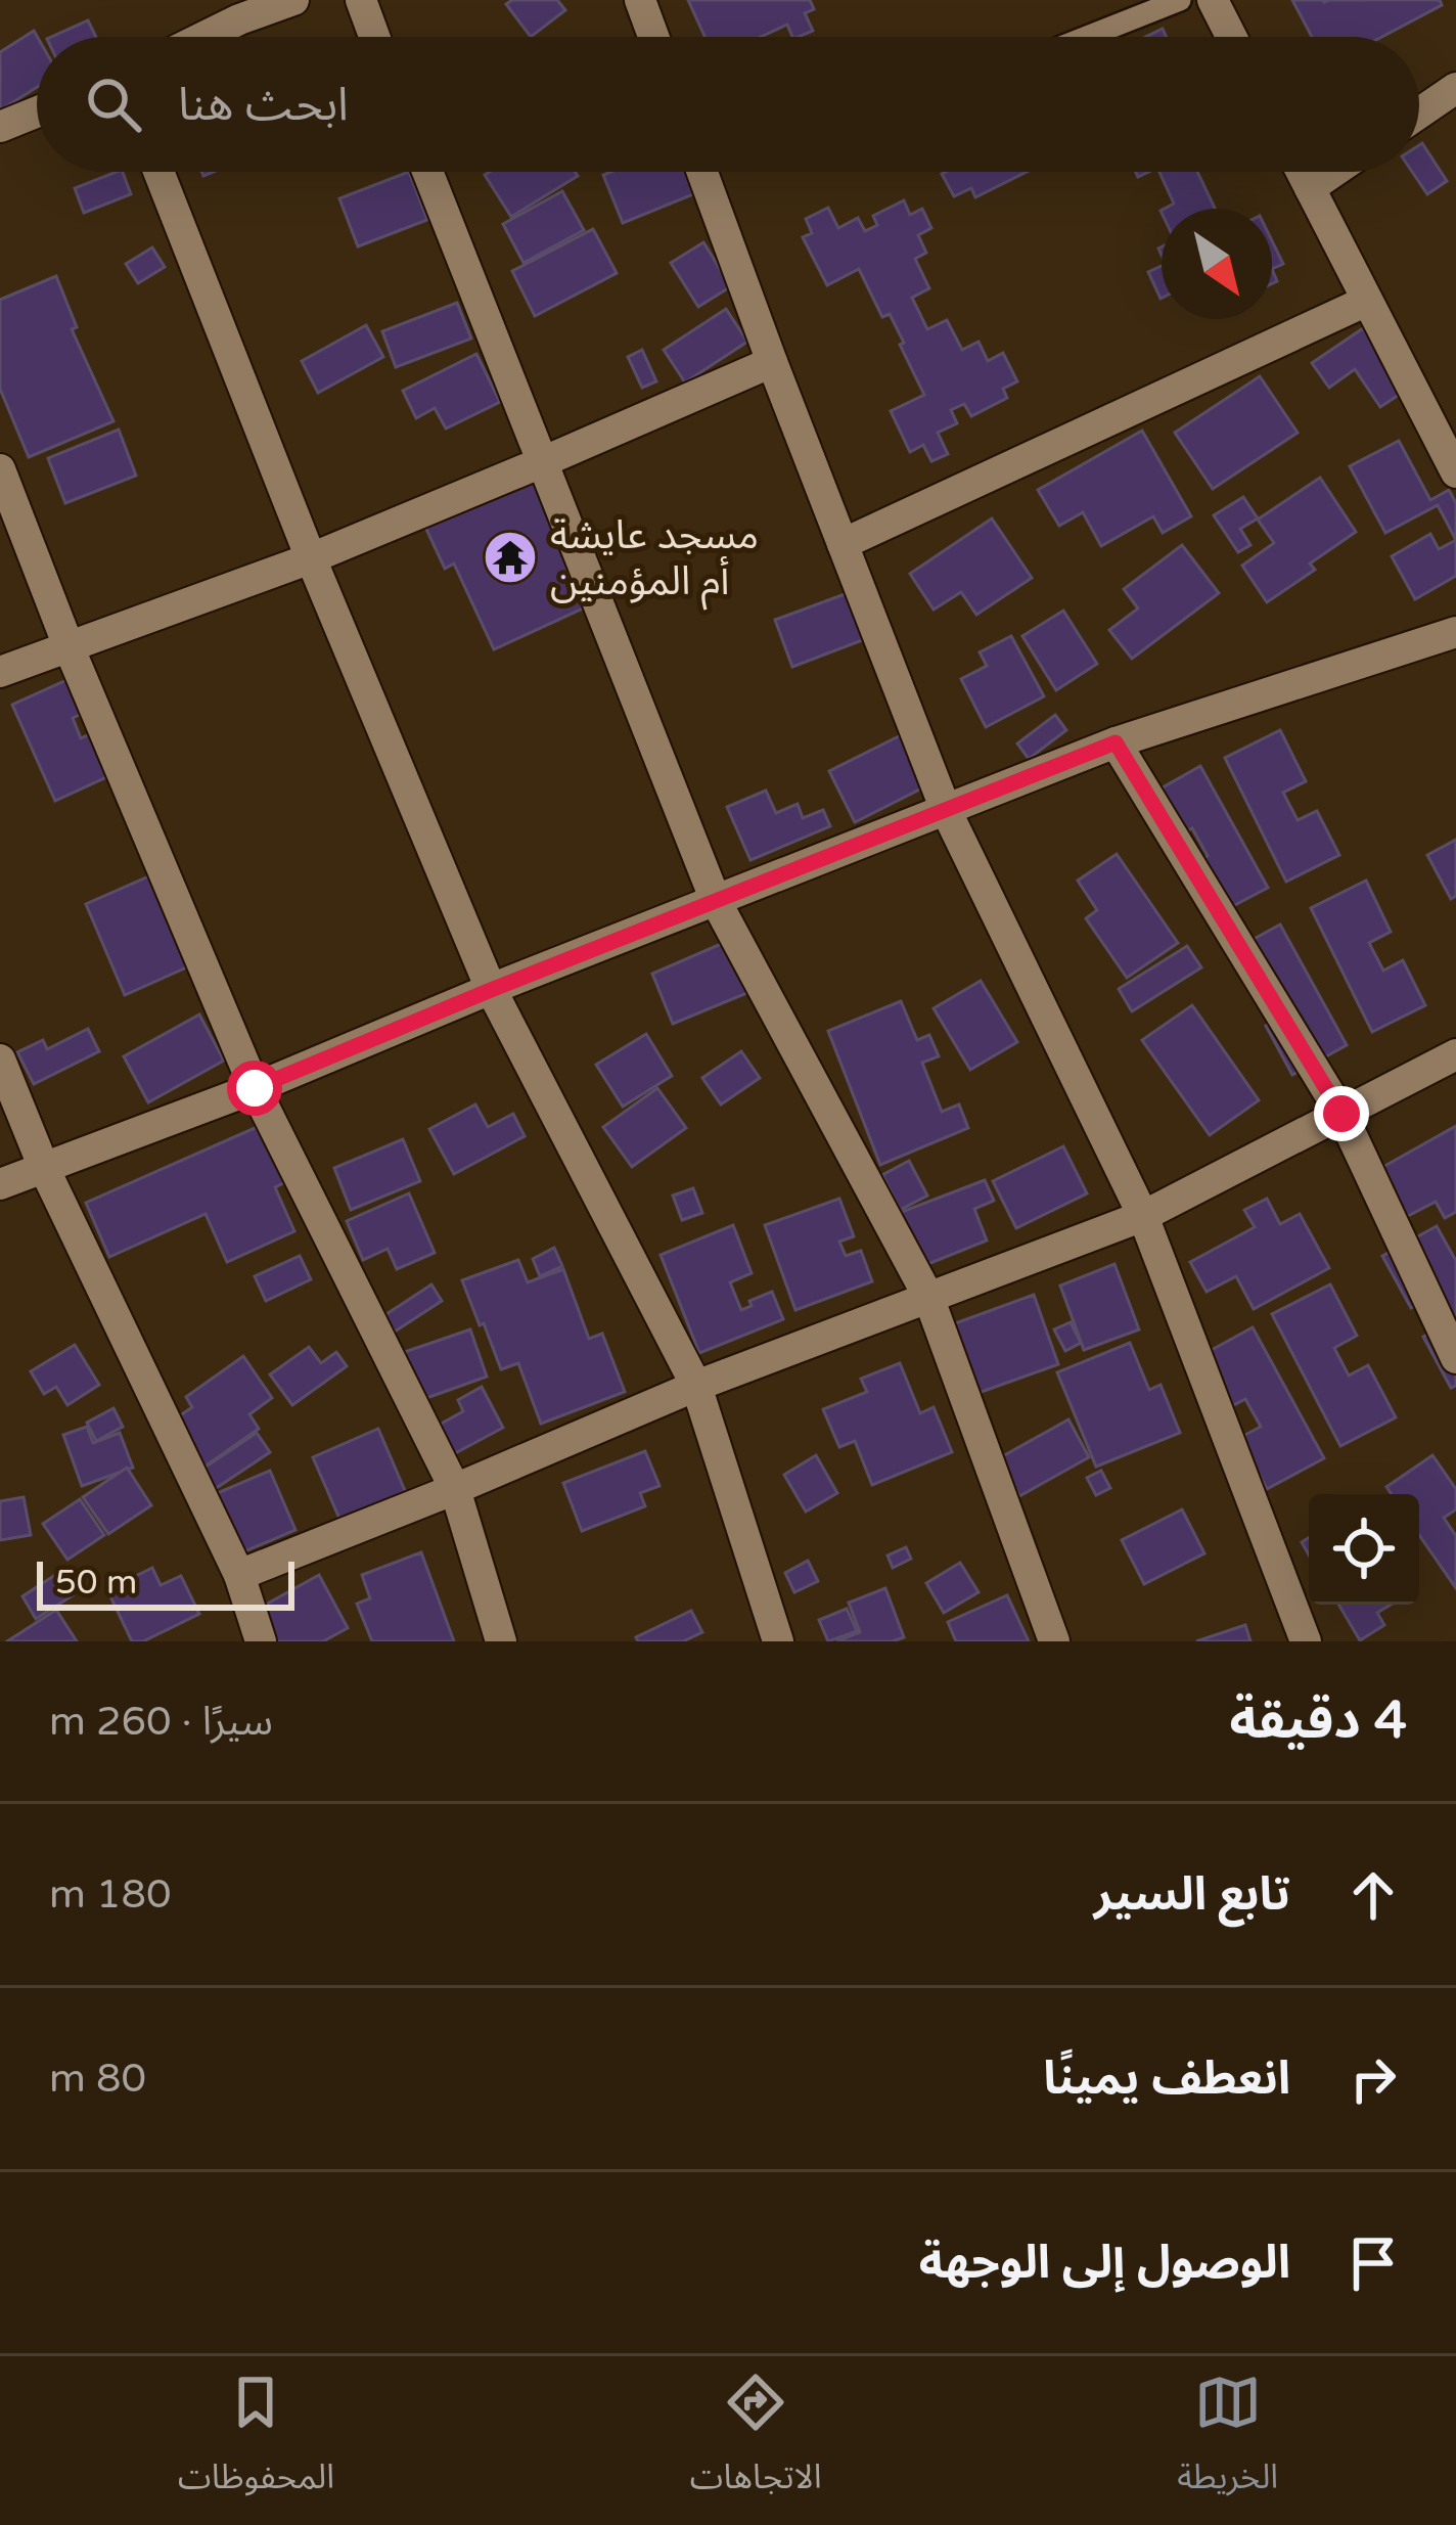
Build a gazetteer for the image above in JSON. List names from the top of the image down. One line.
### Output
{"places":{"temple":["مسجد عايشة أم المؤمنين"]},"scale_bar":"50 m","north":"bottom right","page":{"search":"ابحث هنا","scale":"50 m","heading":["4 دقيقة","سيرًا · 260 m"],"list":[["تابع السير","180 m"],["انعطف يمينًا","80 m"],"الوصول إلى الوجهة"],"nav":["الخريطة","الاتجاهات","المحفوظات"]}}
